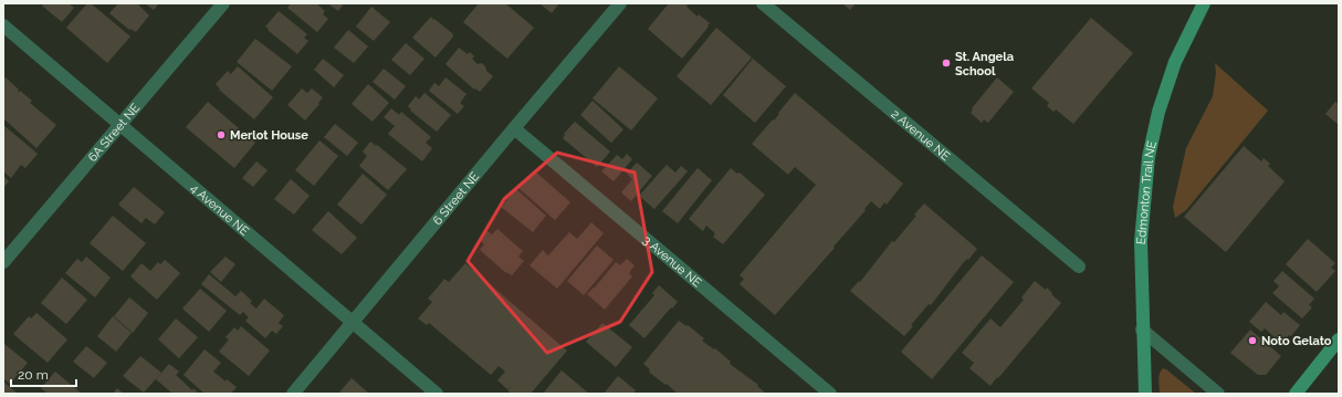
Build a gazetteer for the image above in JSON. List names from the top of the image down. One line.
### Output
{"streets":{"main road":["Edmonton Trail NE"],"street":["6A Street NE","2 Avenue NE","6 Street NE","4 Avenue NE","3 Avenue NE"]},"crossings":[["6A Street NE","4 Avenue NE"],["6 Street NE","4 Avenue NE"],["6 Street NE","3 Avenue NE"]],"places":["St. Angela School","Merlot House","Noto Gelato"],"scale_bar":"20 m"}
